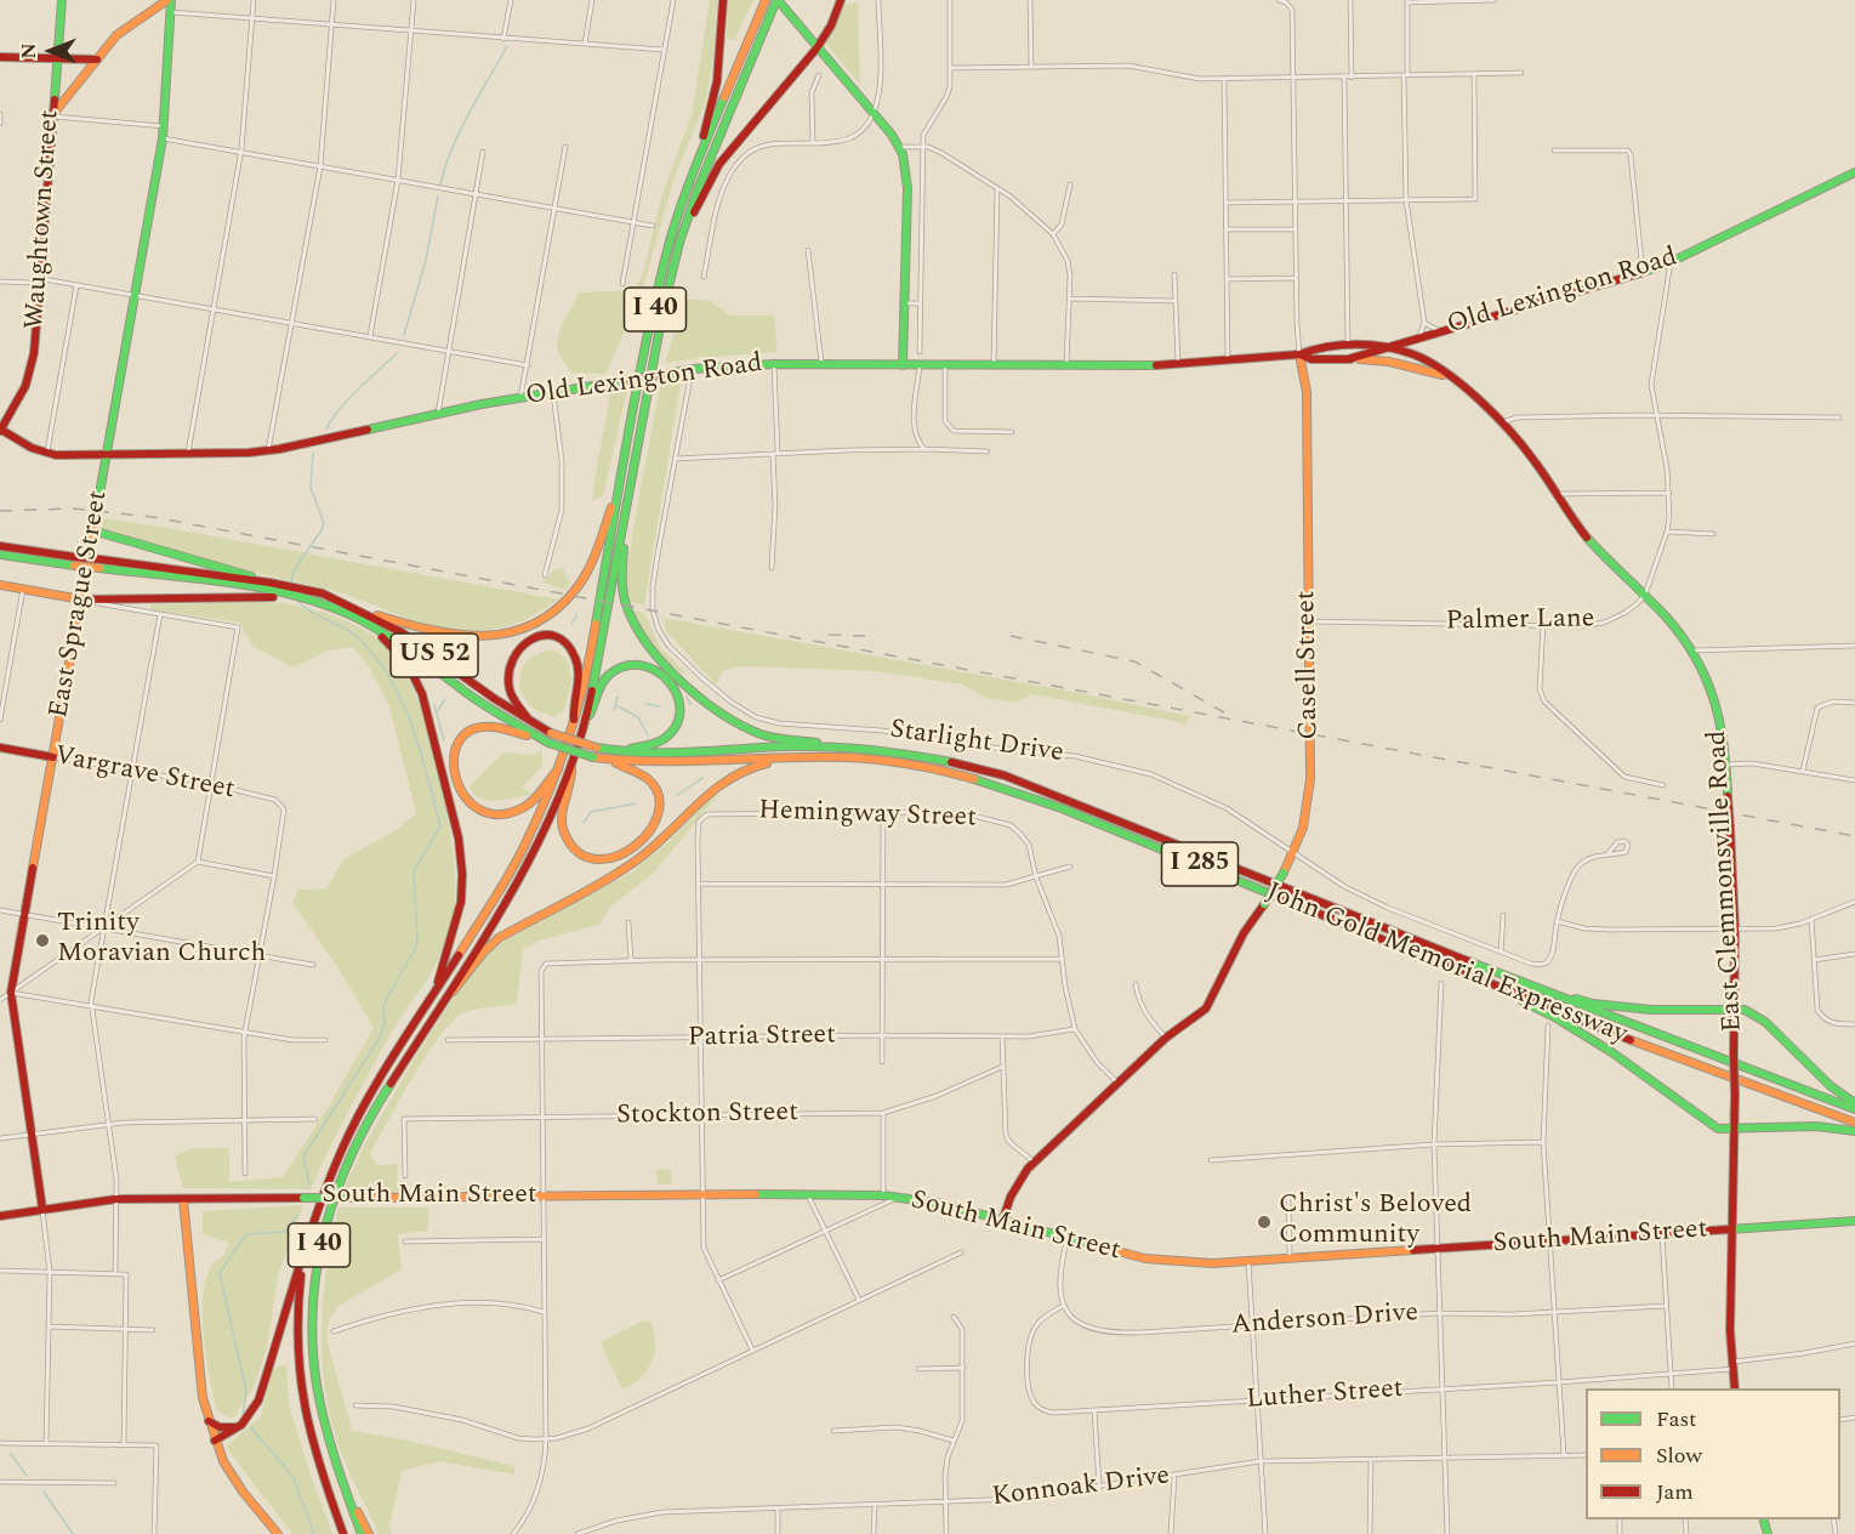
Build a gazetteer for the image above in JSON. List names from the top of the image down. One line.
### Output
{"streets":{"main road":["Waughtown Street","Old Lexington Road","I 40","East Sprague Street","US 52","Casell Street","Vargrave Street","I 285","East Clemmonsville Road","John Gold Memorial Expressway","South Main Street"],"street":["Palmer Lane","Starlight Drive","Hemingway Street","Patria Street","Stockton Street","Anderson Drive","Luther Street","Konnoak Drive"]},"crossings":[["Waughtown Street","Old Lexington Road"],["Old Lexington Road","East Sprague Street"],["Old Lexington Road","Casell Street"],["Old Lexington Road","Starlight Drive"],["Old Lexington Road","East Clemmonsville Road"],["East Sprague Street","Vargrave Street"],["East Sprague Street","South Main Street"],["Palmer Lane","Casell Street"],["Palmer Lane","East Clemmonsville Road"],["Casell Street","Starlight Drive"],["Casell Street","Hemingway Street"],["Casell Street","South Main Street"],["Hemingway Street","Patria Street"],["East Clemmonsville Road","South Main Street"],["East Clemmonsville Road","Luther Street"],["Anderson Drive","Luther Street"]],"places":["Trinity Moravian Church","Christ's Beloved Community"],"legend":["Fast","Slow","Jam"],"north":"left"}
